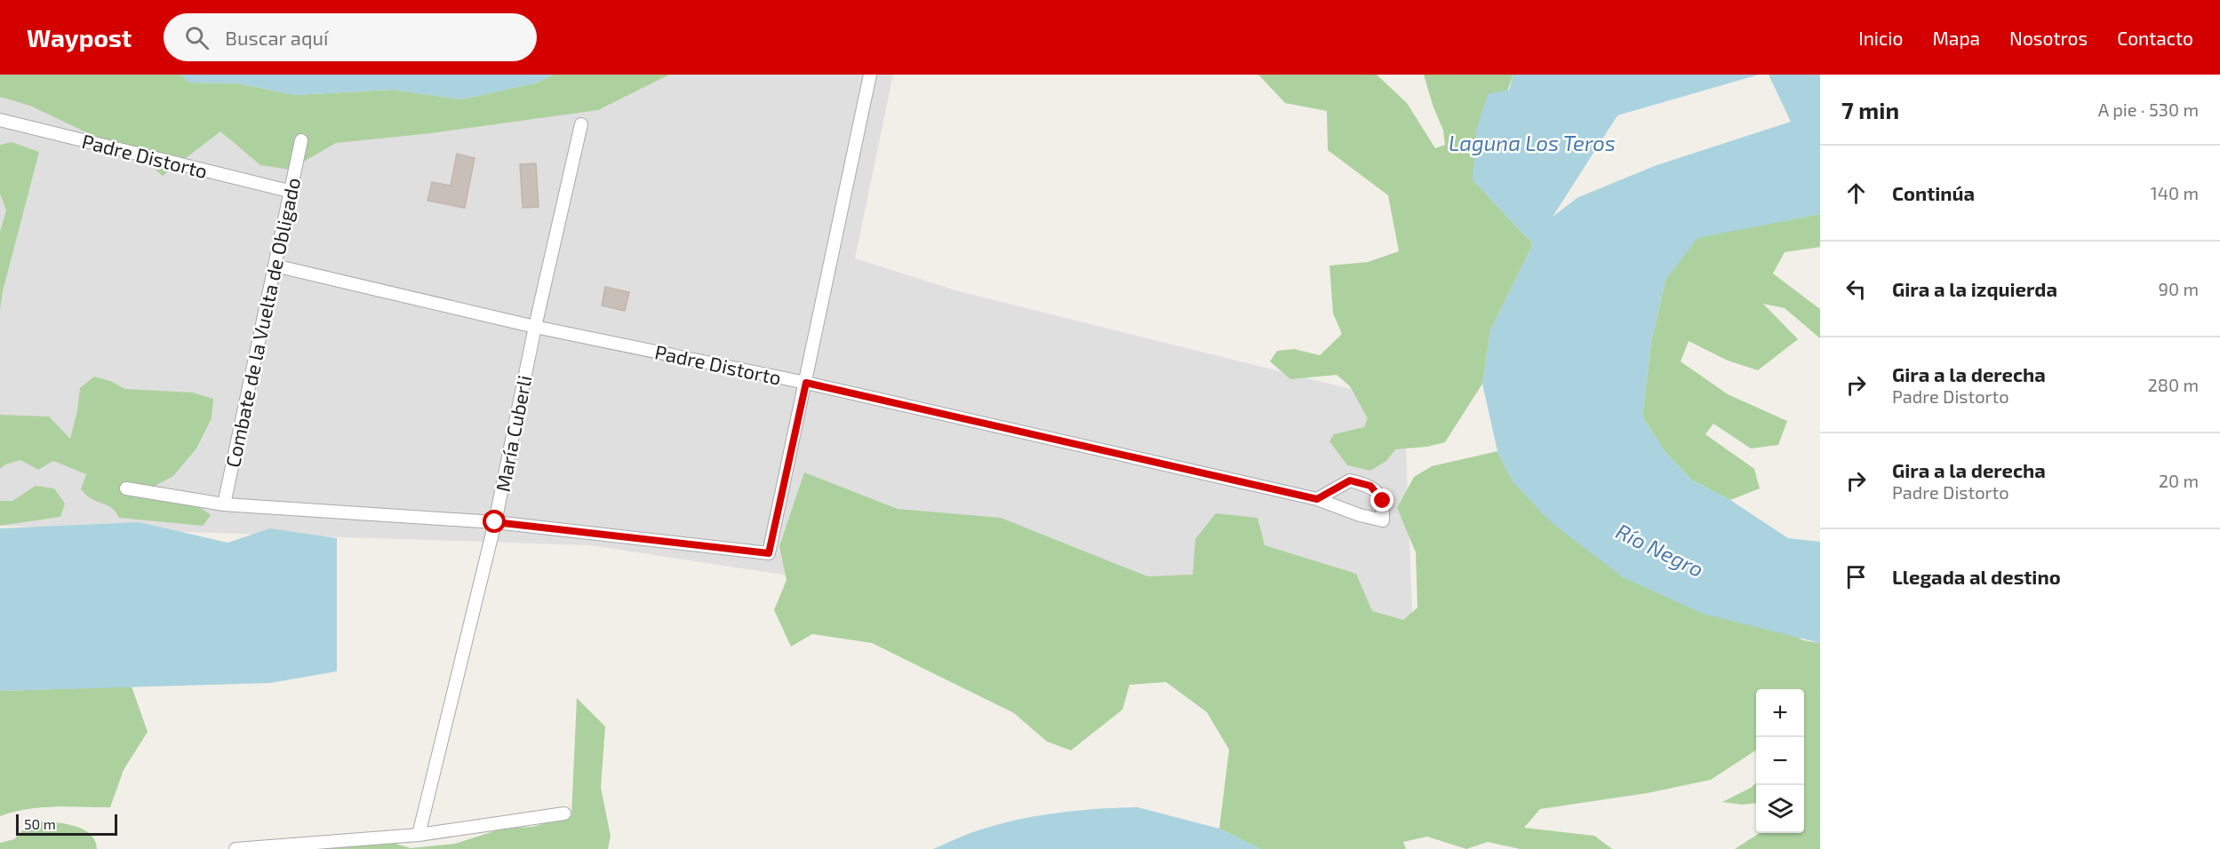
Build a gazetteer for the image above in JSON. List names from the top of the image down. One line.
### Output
{"streets":{"street":["Padre Distorto","Combate de la Vuelta de Obligado","María Cuberli"]},"crossings":[["Padre Distorto","Combate de la Vuelta de Obligado"],["Padre Distorto","María Cuberli"]],"water":["Laguna Los Teros","Río Negro"],"scale_bar":"50 m","page":{"header":"Waypost","search":"Buscar aquí","nav":["Inicio","Mapa","Nosotros","Contacto"],"heading":["7 min","A pie · 530 m"],"list":[["Continúa","140 m"],["Gira a la izquierda","90 m"],["Gira a la derecha","Padre Distorto","280 m"],["Gira a la derecha","Padre Distorto","20 m"],"Llegada al destino"],"map_buttons":["+","−"],"scale":"50 m"}}
